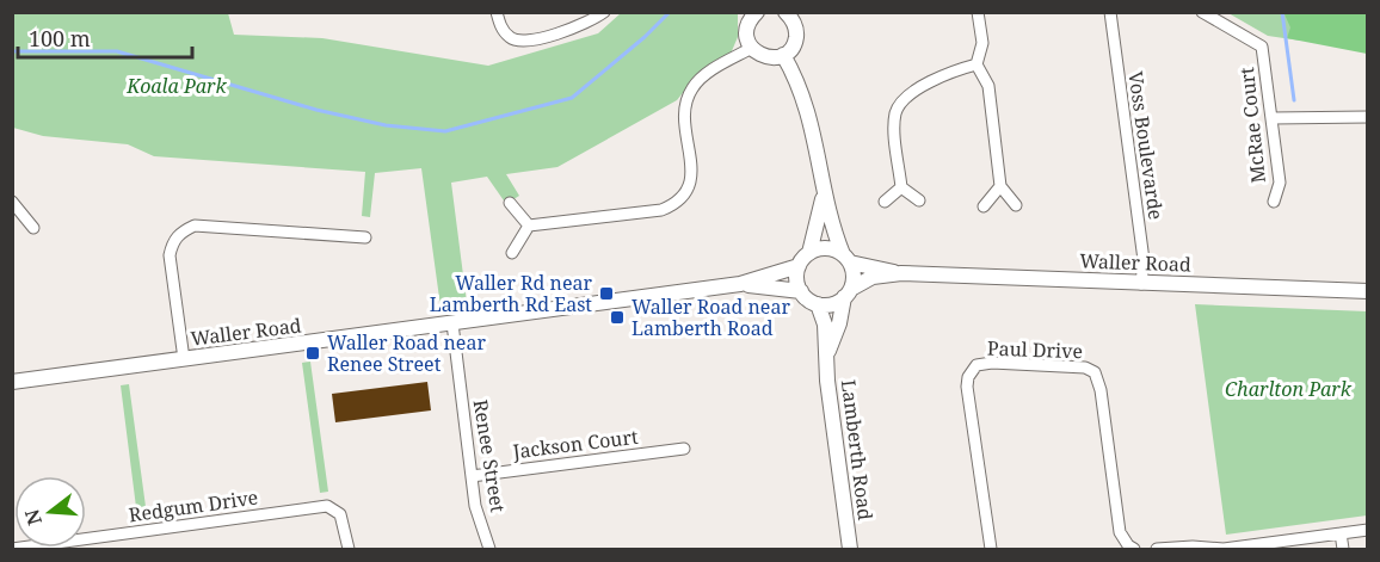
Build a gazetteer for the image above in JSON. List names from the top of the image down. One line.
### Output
{"streets":{"street":["McRae Court","Voss Boulevarde","Waller Road","Paul Drive","Jackson Court","Lamberth Road","Renee Street","Redgum Drive"]},"crossings":[["Voss Boulevarde","Waller Road"],["Waller Road","Lamberth Road"],["Waller Road","Renee Street"],["Jackson Court","Renee Street"]],"parks":["Koala Park","Charlton Park"],"places":{"transit":["Waller Rd near Lamberth Rd East","Waller Road near Lamberth Road","Waller Road near Renee Street"]},"scale_bar":"100 m","north":"left"}
